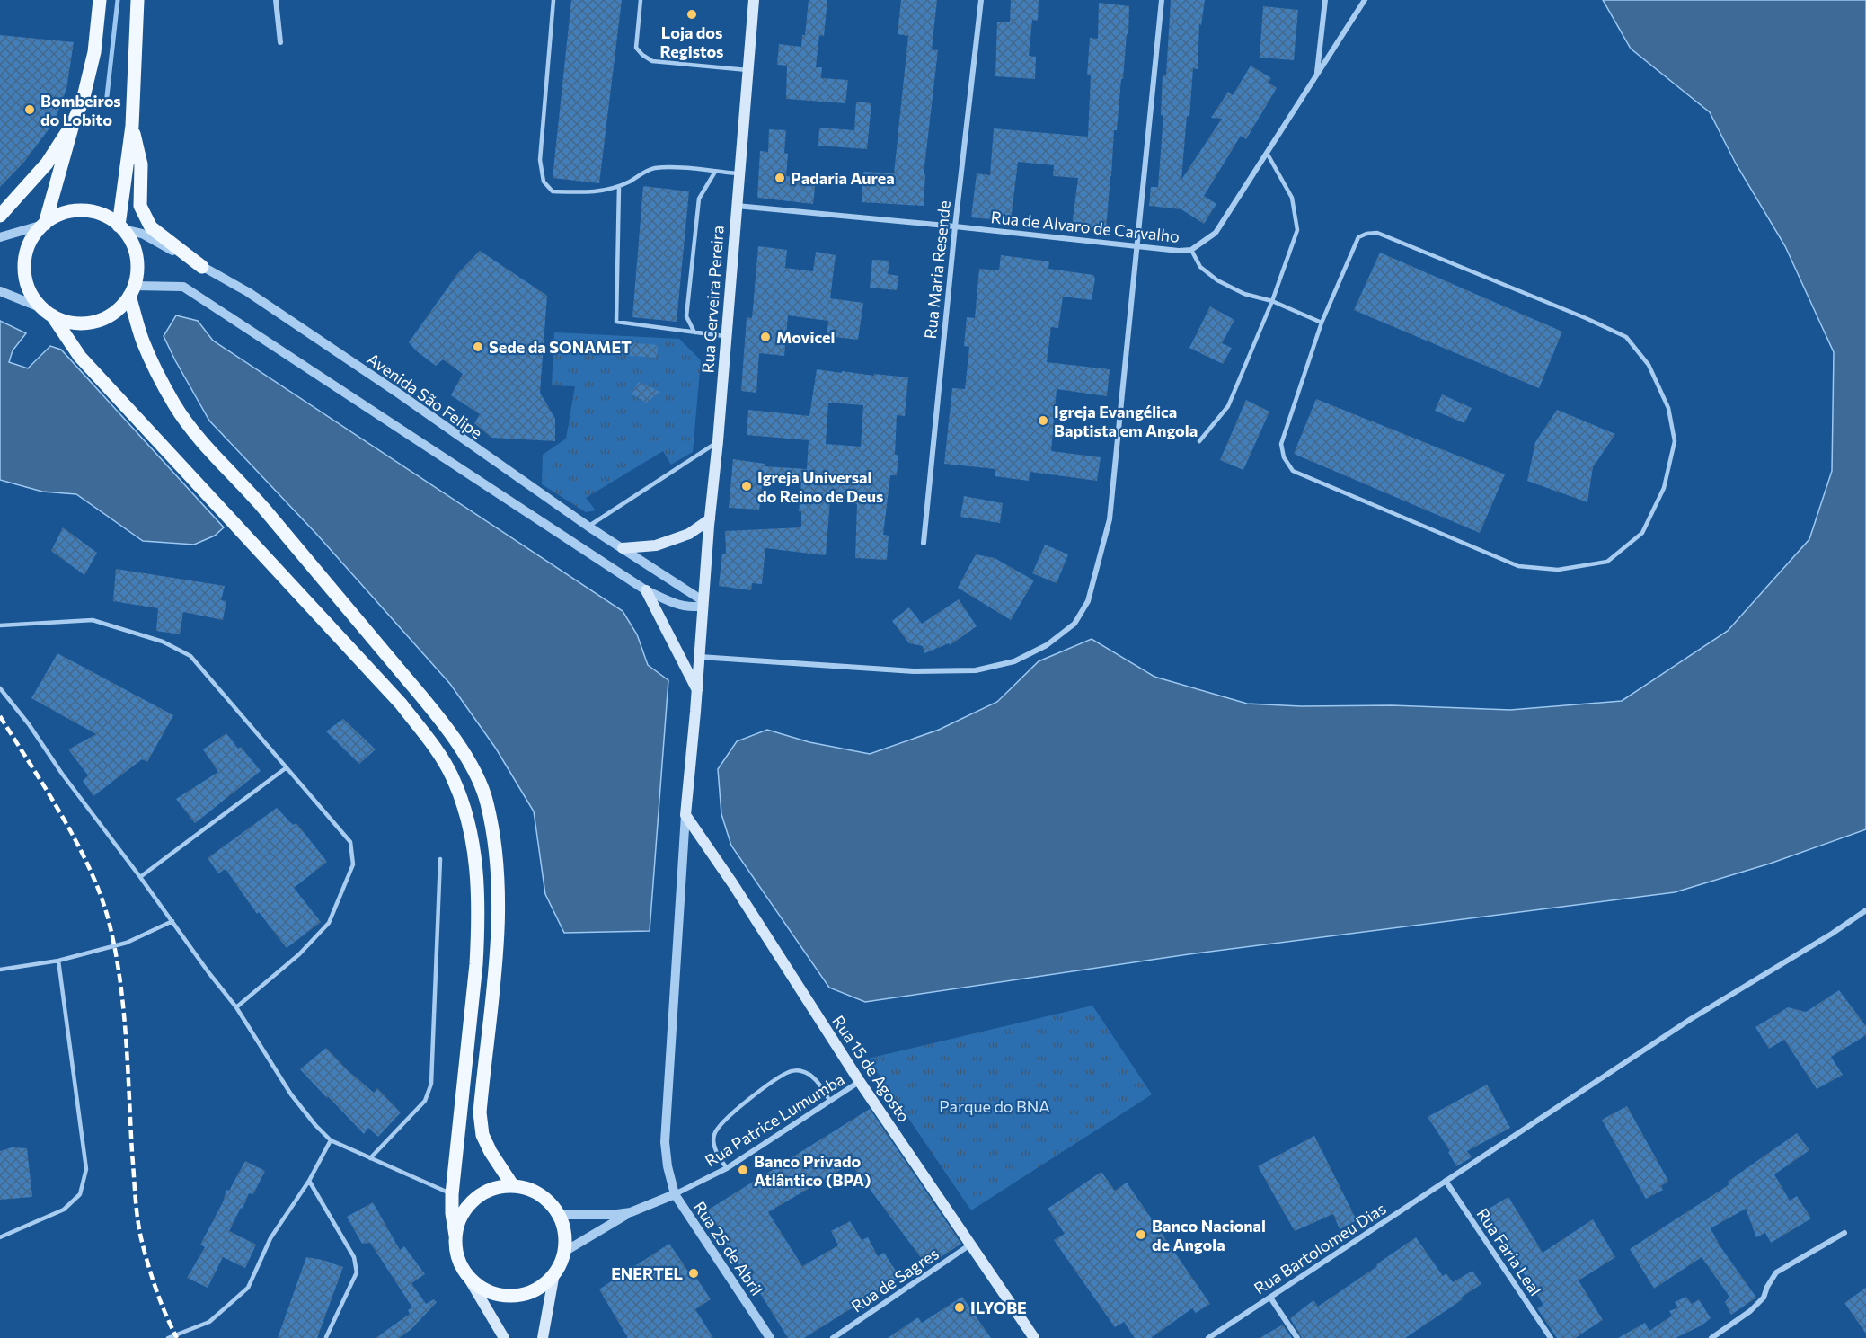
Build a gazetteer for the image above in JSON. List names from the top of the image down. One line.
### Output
{"streets":{"main road":["Rua Cerveira Pereira","Rua 15 de Agosto"],"street":["Rua de Alvaro de Carvalho","Rua Maria Resende","Avenida São Felipe","Rua Patrice Lumumba","Rua 25 de Abril","Rua Bartolomeu Dias","Rua Faria Leal","Rua de Sagres"]},"crossings":[["Rua de Alvaro de Carvalho","Rua Maria Resende"],["Rua de Alvaro de Carvalho","Rua Cerveira Pereira"],["Rua Cerveira Pereira","Avenida São Felipe"],["Rua Cerveira Pereira","Rua 15 de Agosto"],["Rua 15 de Agosto","Rua Patrice Lumumba"],["Rua 15 de Agosto","Rua de Sagres"],["Rua Patrice Lumumba","Rua 25 de Abril"],["Rua Bartolomeu Dias","Rua Faria Leal"]],"parks":["Parque do BNA"],"places":["Loja dos Registos","Bombeiros do Lobito","Padaria Aurea","Movicel","Sede da SONAMET","Igreja Evangélica Baptista em Angola","Igreja Universal do Reino de Deus","Banco Privado Atlântico (BPA)","Banco Nacional de Angola","ENERTEL","ILYOBE"]}
